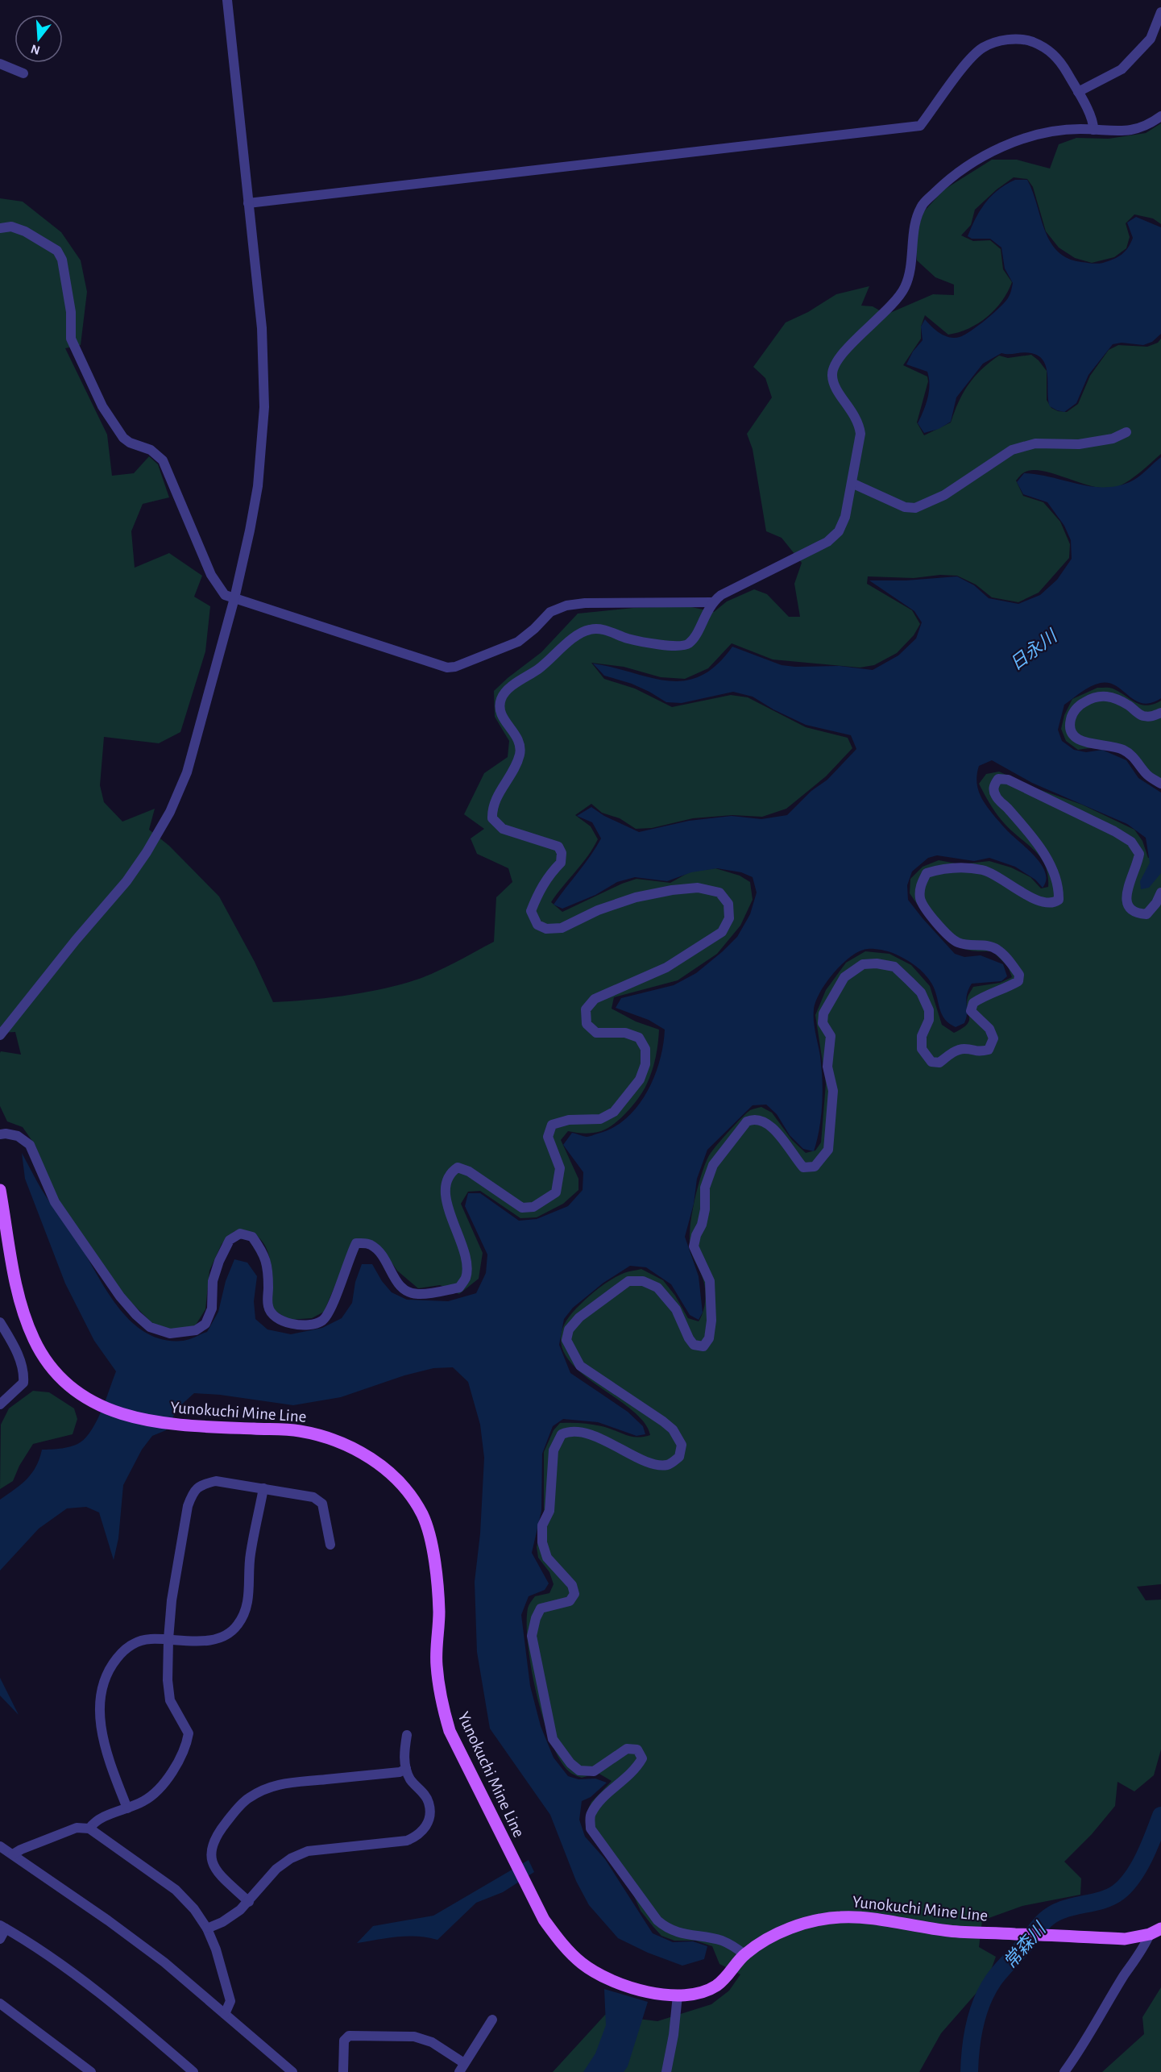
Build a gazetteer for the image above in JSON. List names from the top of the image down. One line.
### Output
{"streets":{"main road":["Yunokuchi Mine Line"]},"water":["日永川","常森川"],"north":"bottom"}
